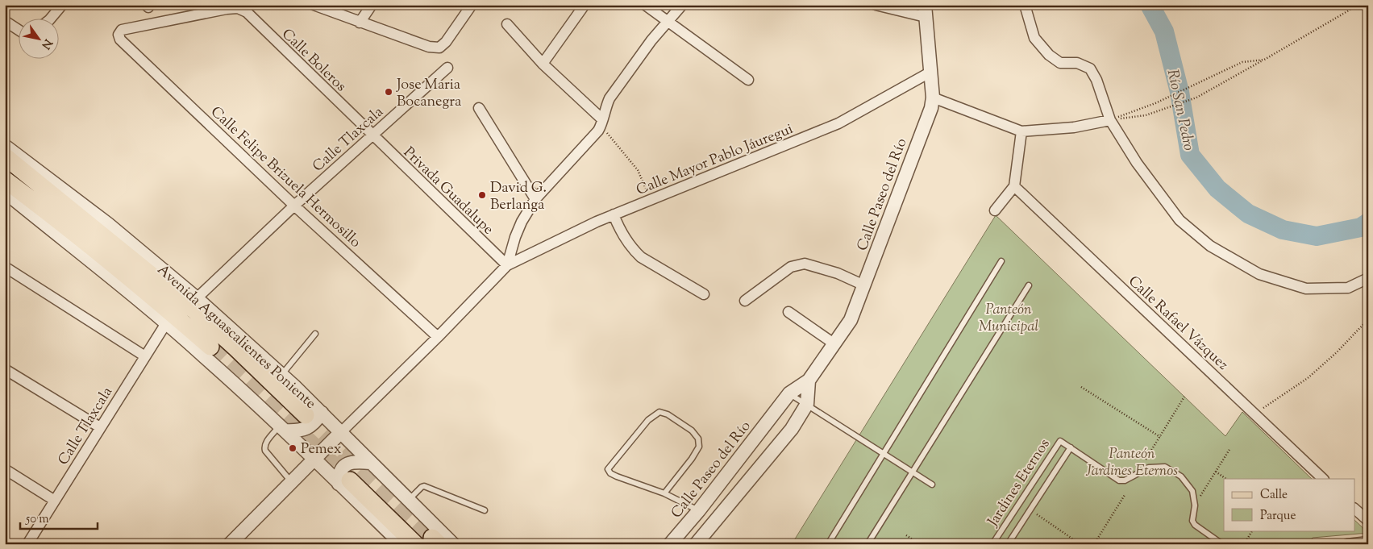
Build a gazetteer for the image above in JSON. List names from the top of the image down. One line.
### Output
{"streets":{"main road":["Avenida Aguascalientes Poniente"],"street":["Calle Boleros","Calle Tlaxcala","Calle Mayor Pablo Jáuregui","Calle Felipe Brizuela Hermosillo","Privada Guadalupe","Calle Paseo del Río","Calle Rafael Vázquez"],"lane":["Jardines Eternos"]},"crossings":[["Calle Boleros","Calle Tlaxcala"],["Calle Boleros","Calle Felipe Brizuela Hermosillo"],["Calle Boleros","Privada Guadalupe"],["Calle Tlaxcala","Calle Felipe Brizuela Hermosillo"],["Calle Tlaxcala","Privada Guadalupe"],["Calle Tlaxcala","Avenida Aguascalientes Poniente"],["Calle Mayor Pablo Jáuregui","Privada Guadalupe"],["Calle Mayor Pablo Jáuregui","Calle Paseo del Río"]],"water":["Río San Pedro"],"parks":["Panteón Municipal","Panteón Jardines Eternos"],"places":["Jose Maria Bocanegra","David G. Berlanga","Pemex"],"legend":["Calle","Parque"],"scale_bar":"50 m","north":"bottom right"}
